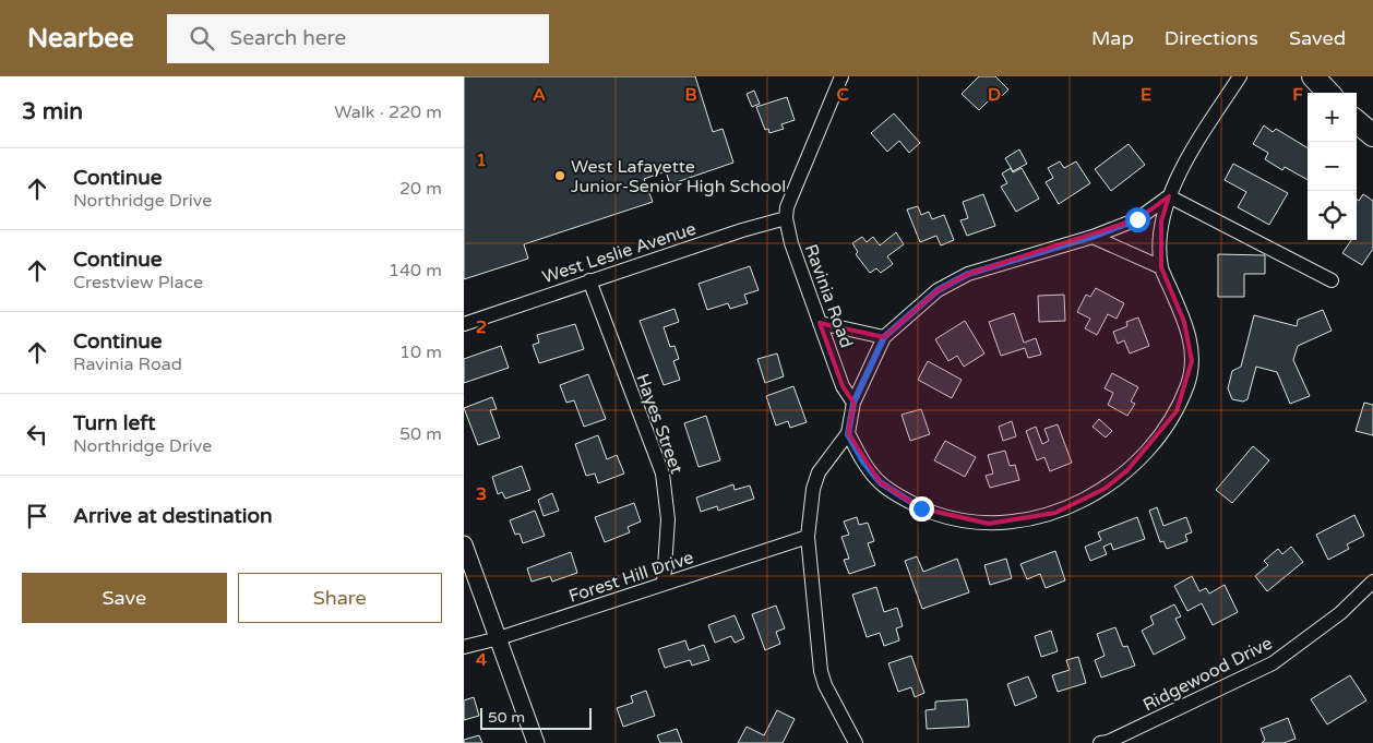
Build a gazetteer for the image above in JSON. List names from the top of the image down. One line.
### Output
{"streets":{"street":["West Leslie Avenue","Ravinia Road","Hayes Street","Forest Hill Drive","Ridgewood Drive"]},"crossings":[["West Leslie Avenue","Ravinia Road"],["West Leslie Avenue","Hayes Street"],["Hayes Street","Forest Hill Drive"]],"places":["West Lafayette Junior-Senior High School"],"scale_bar":"50 m","page":{"header":"Nearbee","search":"Search here","nav":["Map","Directions","Saved"],"heading":["3 min","Walk · 220 m"],"map_buttons":["+","−"],"list":[["Continue","Northridge Drive","20 m"],["Continue","Crestview Place","140 m"],["Continue","Ravinia Road","10 m"],["Turn left","Northridge Drive","50 m"],"Arrive at destination"],"buttons":["Save","Share"],"scale":"50 m"},"grid":{"columns":["A","B","C","D","E","F"],"rows":["1","2","3","4"]}}
